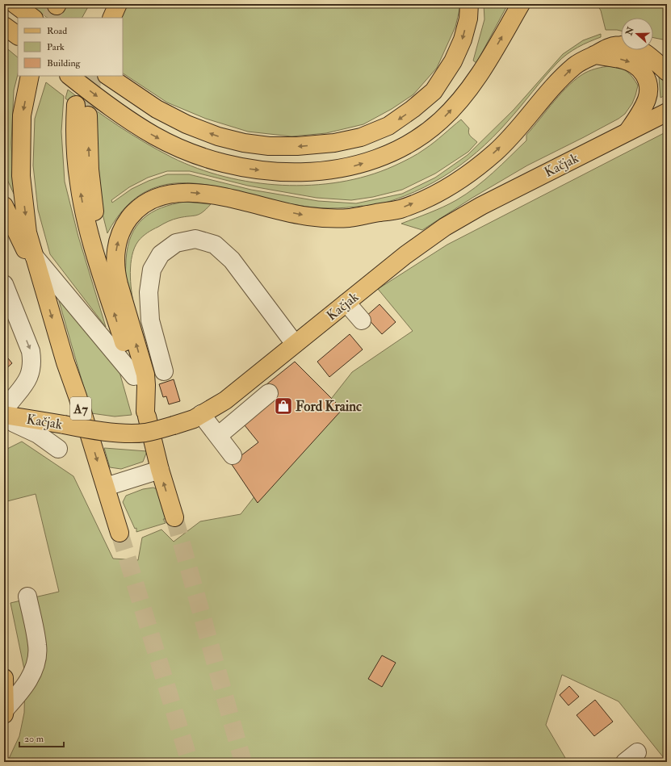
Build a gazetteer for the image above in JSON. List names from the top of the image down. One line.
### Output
{"streets":{"main road":["Kačjak","A7"]},"places":{"shop":["Ford Krainc"]},"legend":["Road","Park","Building"],"scale_bar":"20 m","north":"left"}
